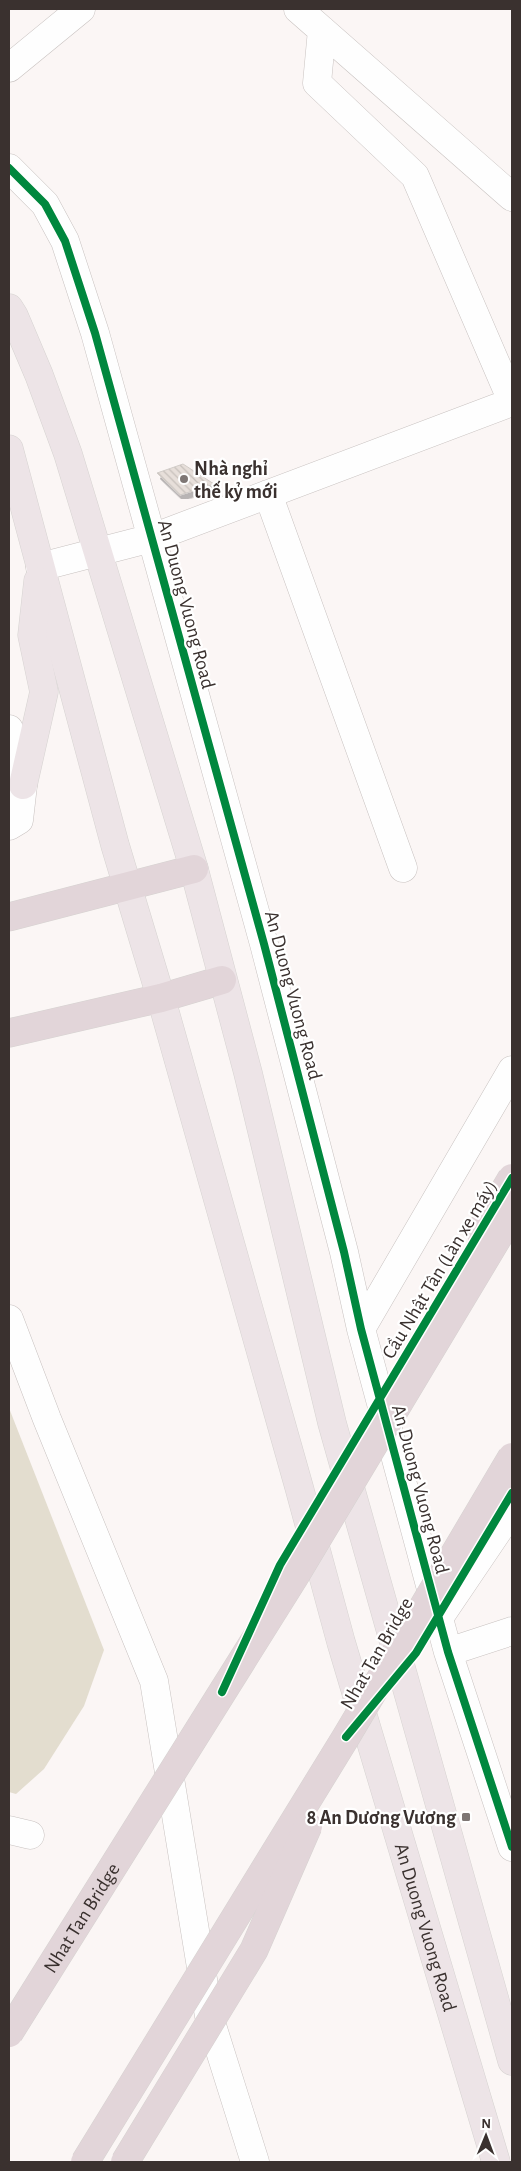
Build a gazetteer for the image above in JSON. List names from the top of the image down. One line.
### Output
{"streets":{"highway":["Cầu Nhật Tân (Làn xe máy)","Nhat Tan Bridge"],"main road":["An Duong Vuong Road"]},"crossings":[["Cầu Nhật Tân (Làn xe máy)","Nhat Tan Bridge"]],"places":{"other":["Nhà nghỉ thế kỷ mới"],"transit":["8 An Dương Vương"]},"north":"top"}
